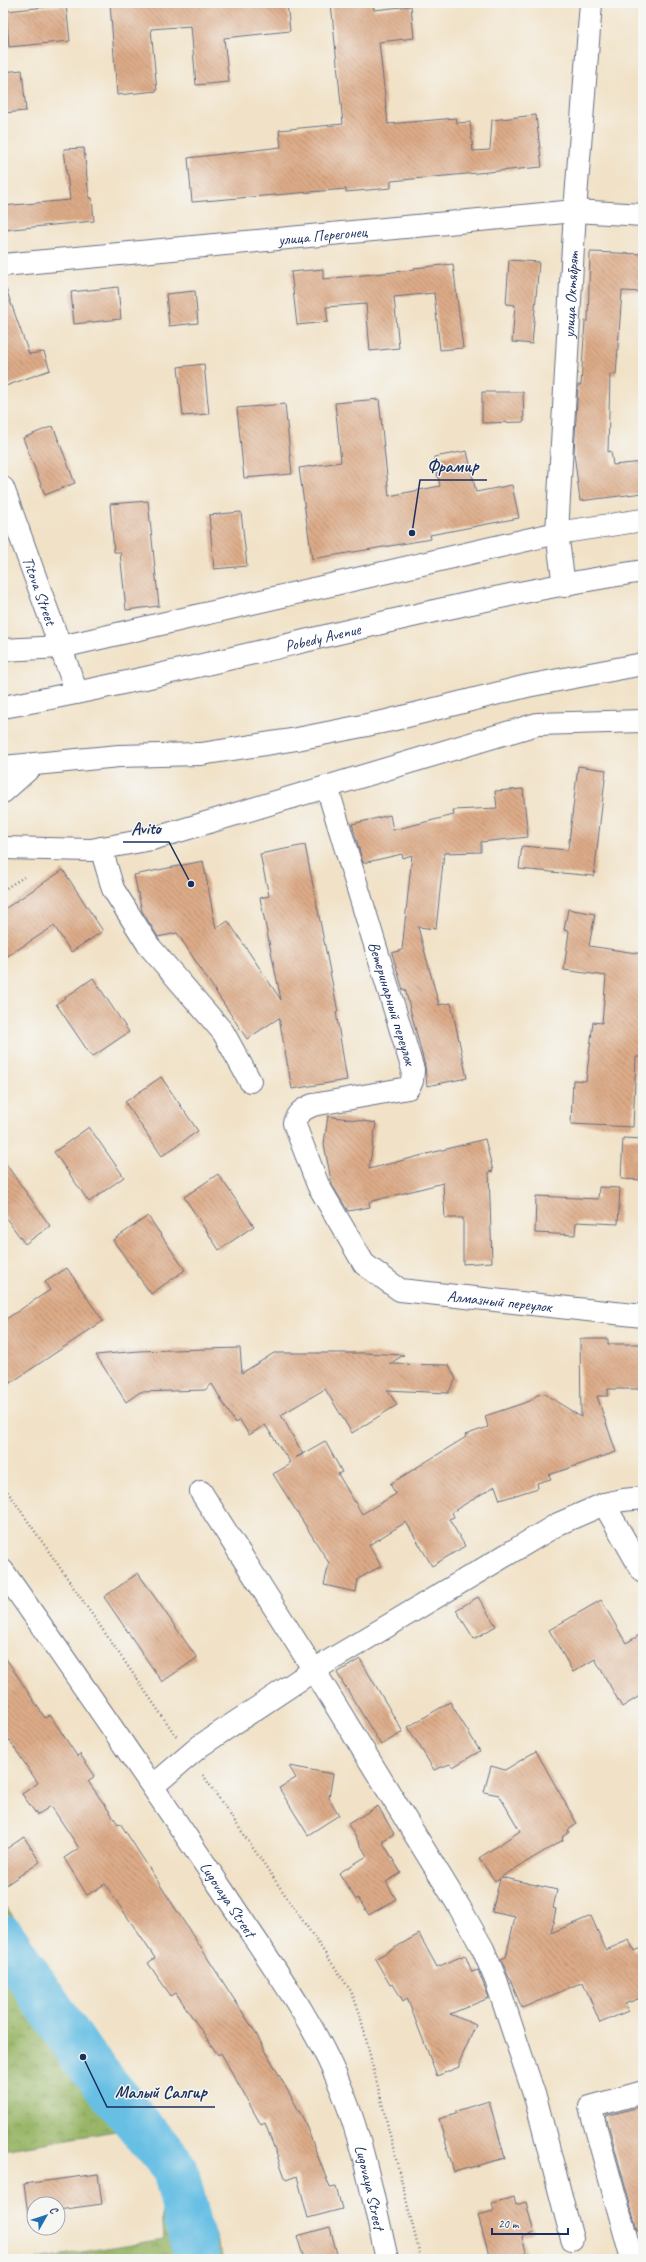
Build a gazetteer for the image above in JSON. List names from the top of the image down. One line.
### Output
{"streets":{"street":["улица Перегонец","улица Октябрят","Titova Street","Pobedy Avenue","Ветеринарный переулок","Алмазный переулок","Lugovaya Street"]},"crossings":[["улица Перегонец","улица Октябрят"],["улица Октябрят","Pobedy Avenue"],["Titova Street","Pobedy Avenue"],["Ветеринарный переулок","Алмазный переулок"]],"places":["Фрамир","Avito","Малый Салгир"],"scale_bar":"20 m","north":"top right"}
